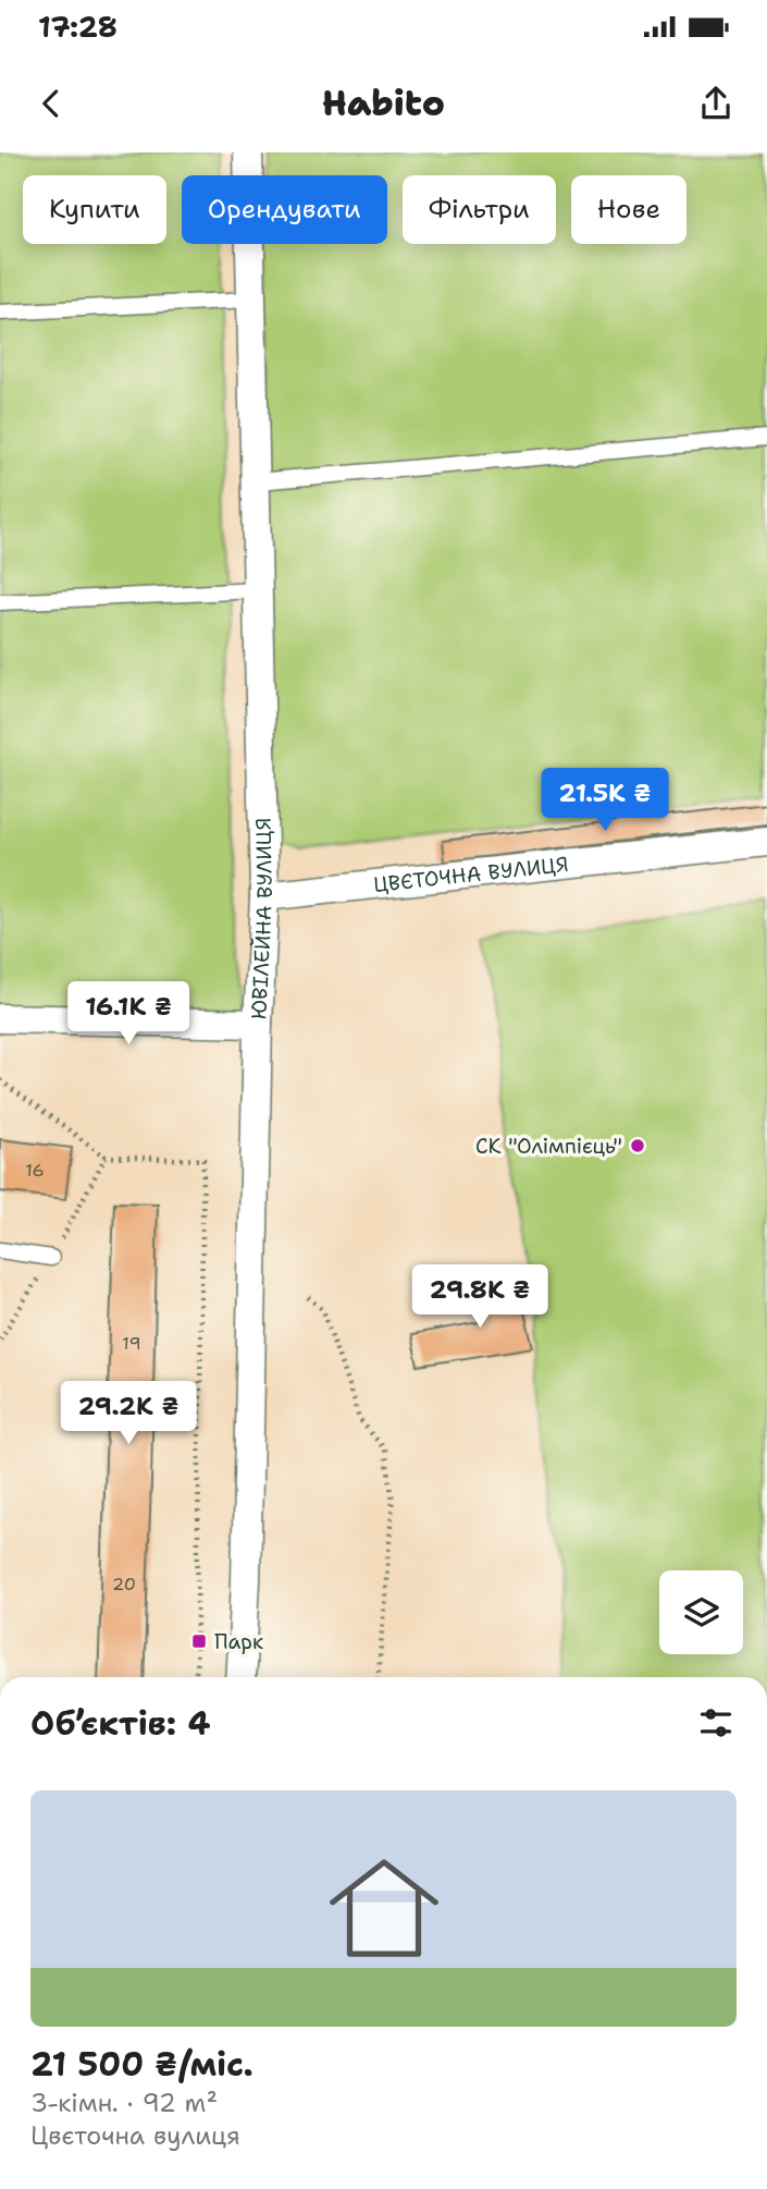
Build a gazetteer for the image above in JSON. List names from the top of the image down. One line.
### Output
{"streets":{"street":["ЦВЄТОЧНА ВУЛИЦЯ","ЮВІЛЕЙНА ВУЛИЦЯ"]},"crossings":[["ЦВЄТОЧНА ВУЛИЦЯ","ЮВІЛЕЙНА ВУЛИЦЯ"]],"places":{"other":["СК \"Олімпієць\""],"transit":["Парк"]},"house_numbers":["16","19","20"],"page":{"status":"17:28","header":"Habito","chip":["Купити","Орендувати","Фільтри","Нове"],"price":["21.5K ₴","16.1K ₴","29.8K ₴","29.2K ₴"],"heading":"Об’єктів: 4","list":[{"name":"21 500 ₴/міс.","note":"3-кімн. · 92 m² · Цвєточна вулиця"}]}}
